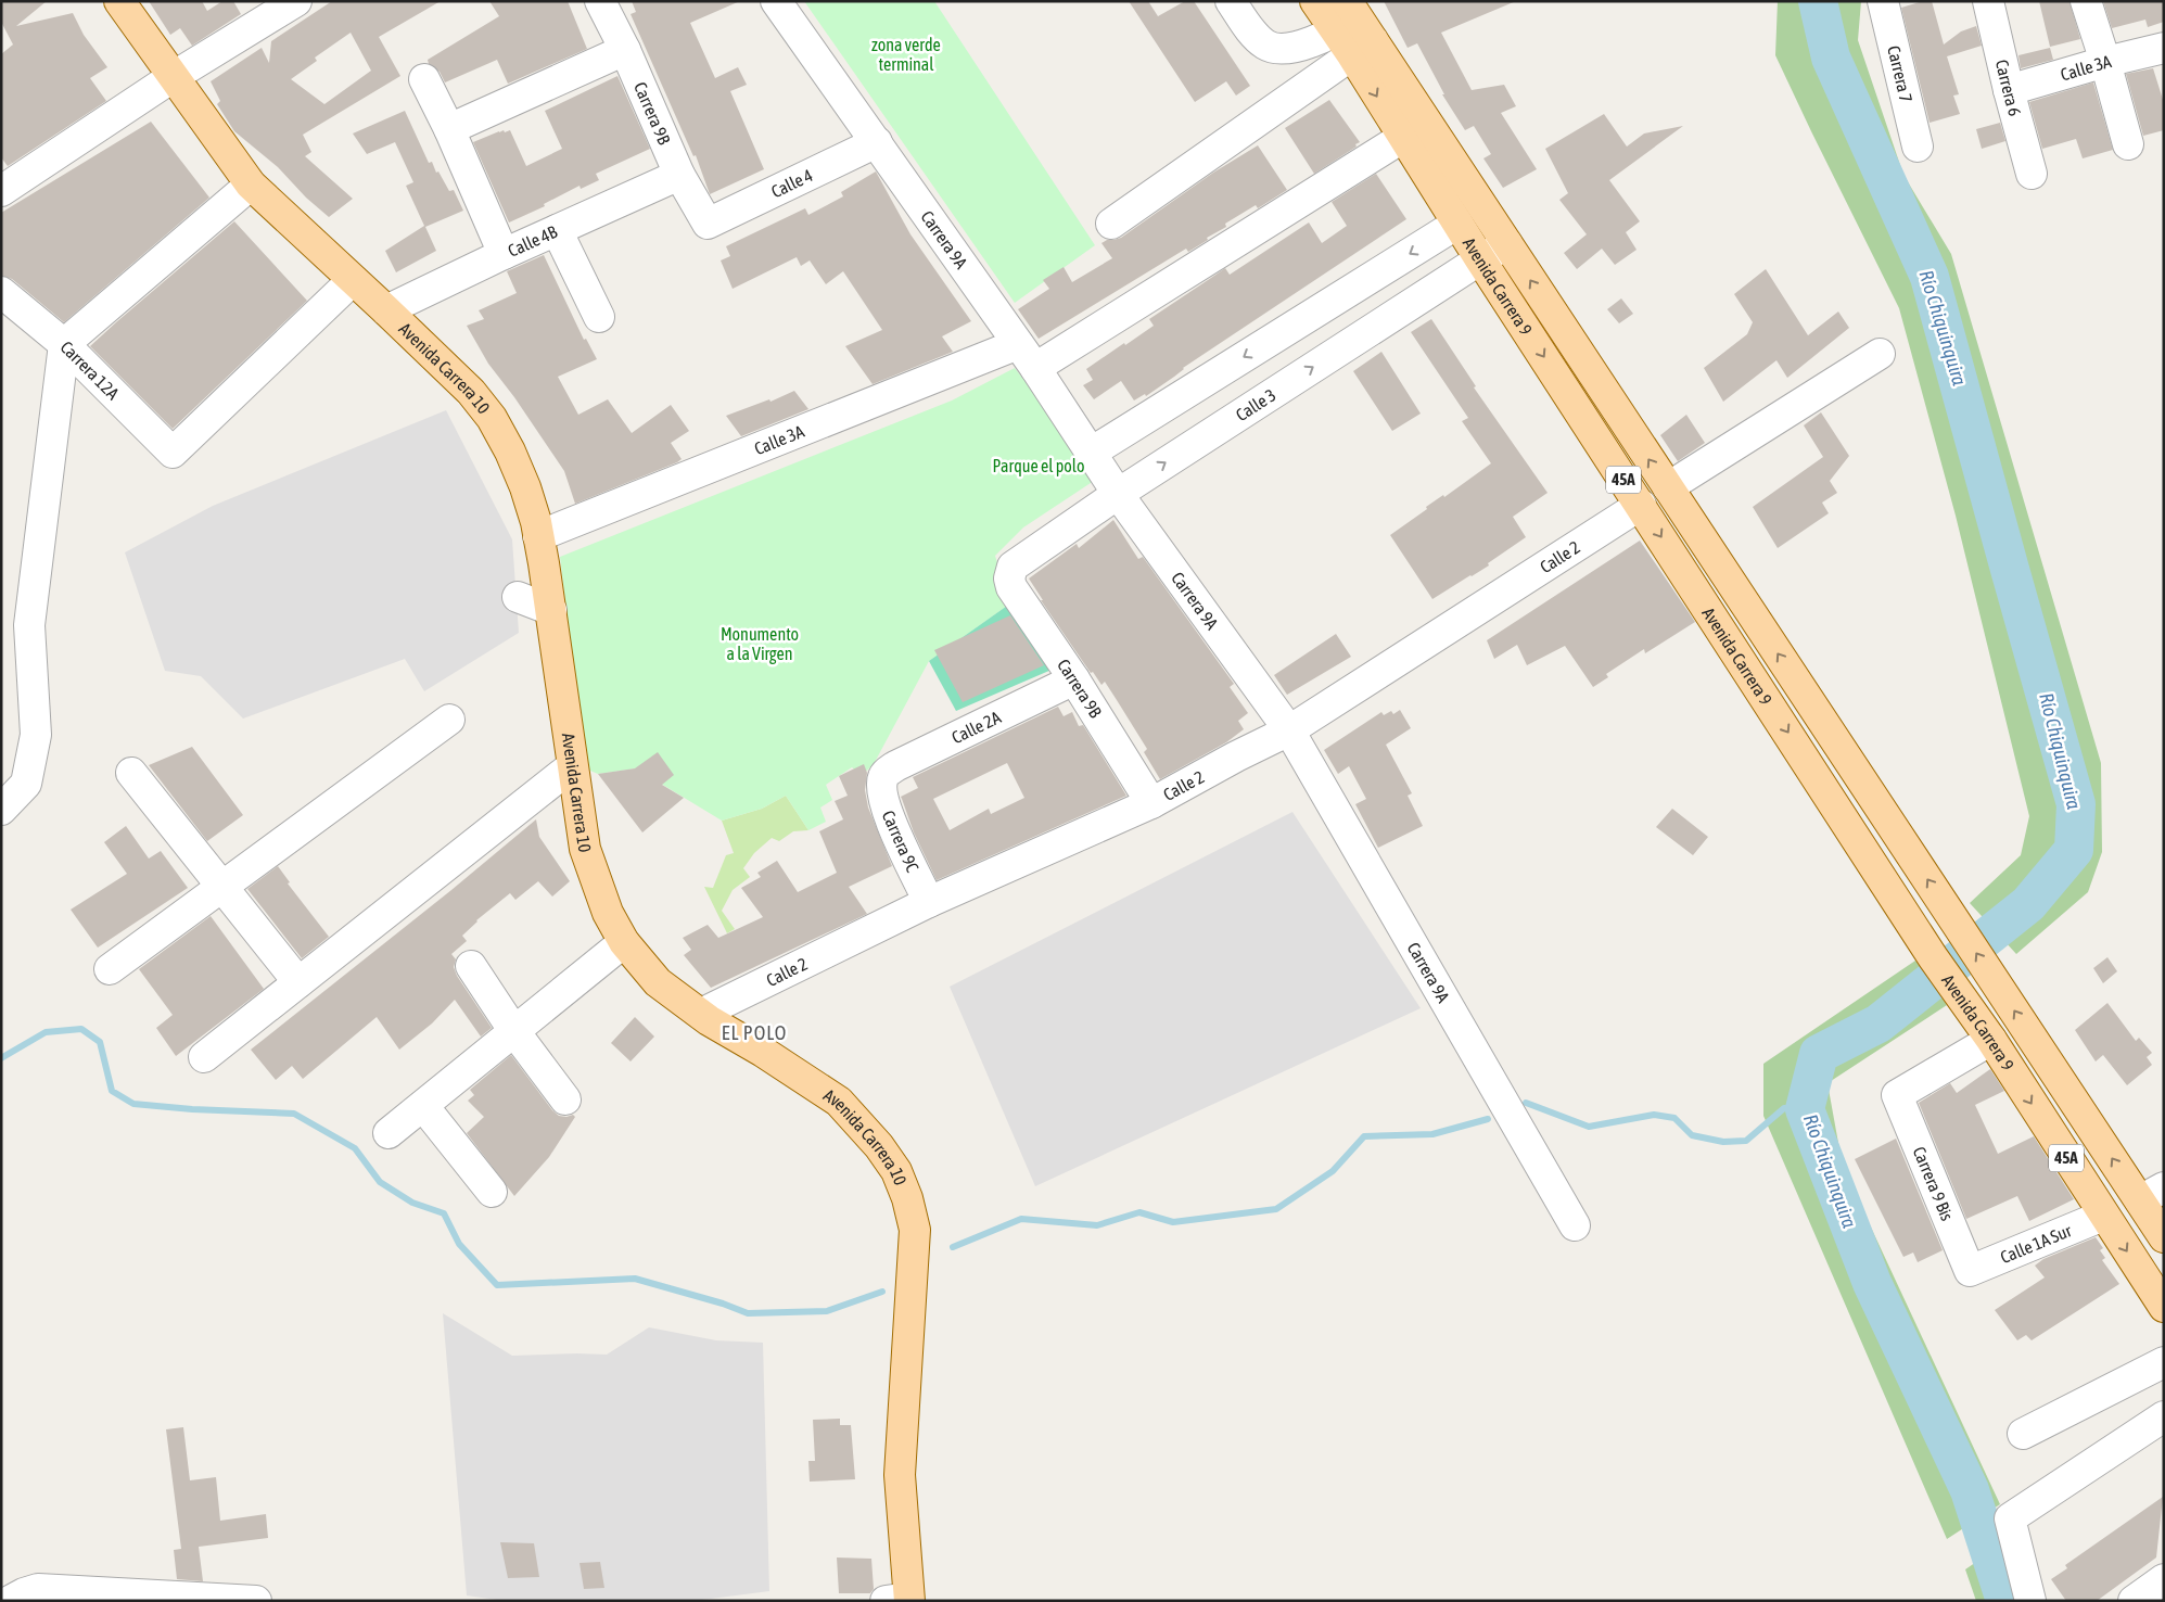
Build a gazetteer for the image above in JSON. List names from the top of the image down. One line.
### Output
{"streets":{"main road":["Avenida Carrera 9","Avenida Carrera 10","45A"],"street":["Calle 3A","Carrera 7","Carrera 6","Carrera 9B","Calle 4","Carrera 9A","Calle 4B","Carrera 12A","Calle 3","Calle 2","Calle 2A","Carrera 9C","Carrera 9 Bis","Calle 1A Sur"]},"crossings":[["Calle 3A","Carrera 6"],["Calle 3A","Carrera 9A"],["Calle 3A","Avenida Carrera 10"],["Carrera 9B","Calle 4"],["Carrera 9B","Calle 4B"],["Carrera 9B","Calle 3"],["Carrera 9B","Calle 2"],["Carrera 9B","Calle 2A"],["Calle 4","Carrera 9A"],["Carrera 9A","Calle 3"],["Carrera 9A","Calle 2"],["Calle 4B","Avenida Carrera 10"],["Avenida Carrera 9","Calle 3"],["Avenida Carrera 9","Calle 2"],["Avenida Carrera 9","Carrera 9 Bis"],["Avenida Carrera 9","Calle 1A Sur"],["Avenida Carrera 10","Carrera 12A"],["Avenida Carrera 10","Calle 2"],["Calle 2","Carrera 9C"],["Calle 2A","Carrera 9C"],["Carrera 9 Bis","Calle 1A Sur"]],"districts":["EL POLO"],"water":["Río Chiquinquira"],"parks":["zona verde terminal","Parque el polo","Monumento a la Virgen"]}
